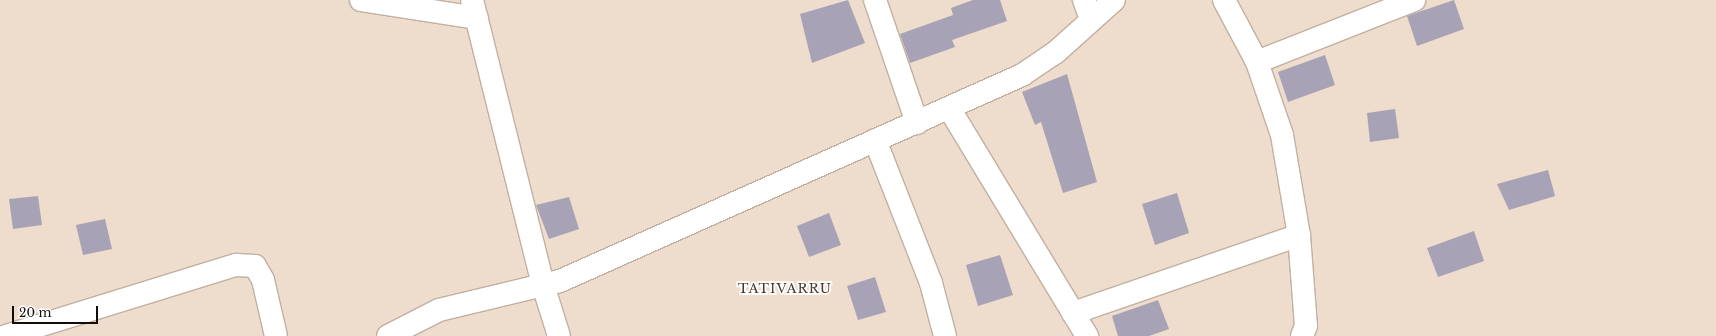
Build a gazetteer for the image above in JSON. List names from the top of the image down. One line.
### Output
{"districts":["TATIVARRU"],"scale_bar":"20 m"}
